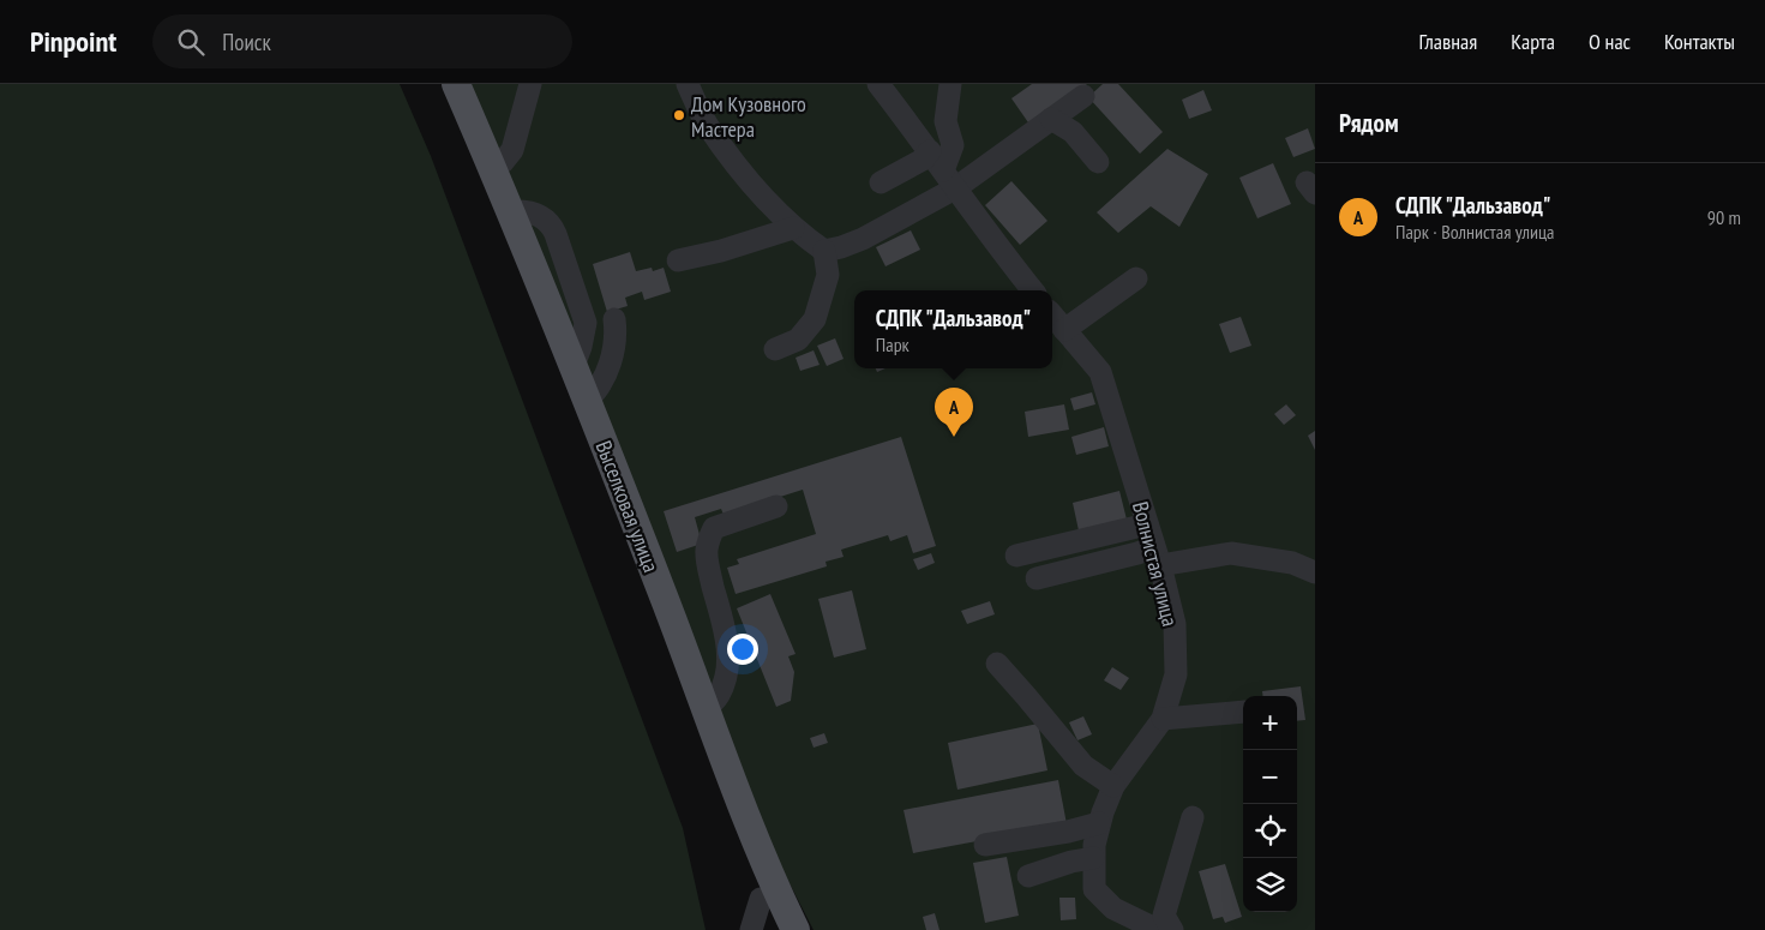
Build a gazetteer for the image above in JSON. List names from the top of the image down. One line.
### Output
{"streets":{"main road":["Выселковая улица"],"street":["Волнистая улица"]},"places":["Дом Кузовного Мастера"],"page":{"header":"Pinpoint","search":"Поиск","nav":["Главная","Карта","О нас","Контакты"],"heading":"Рядом","list":[{"mark":"A","name":"СДПК \"Дальзавод\"","note":"Парк · Волнистая улица","value":"90 m"}],"popup":["СДПК \"Дальзавод\"","Парк"],"pins":"A","map_buttons":["+","−"]}}
